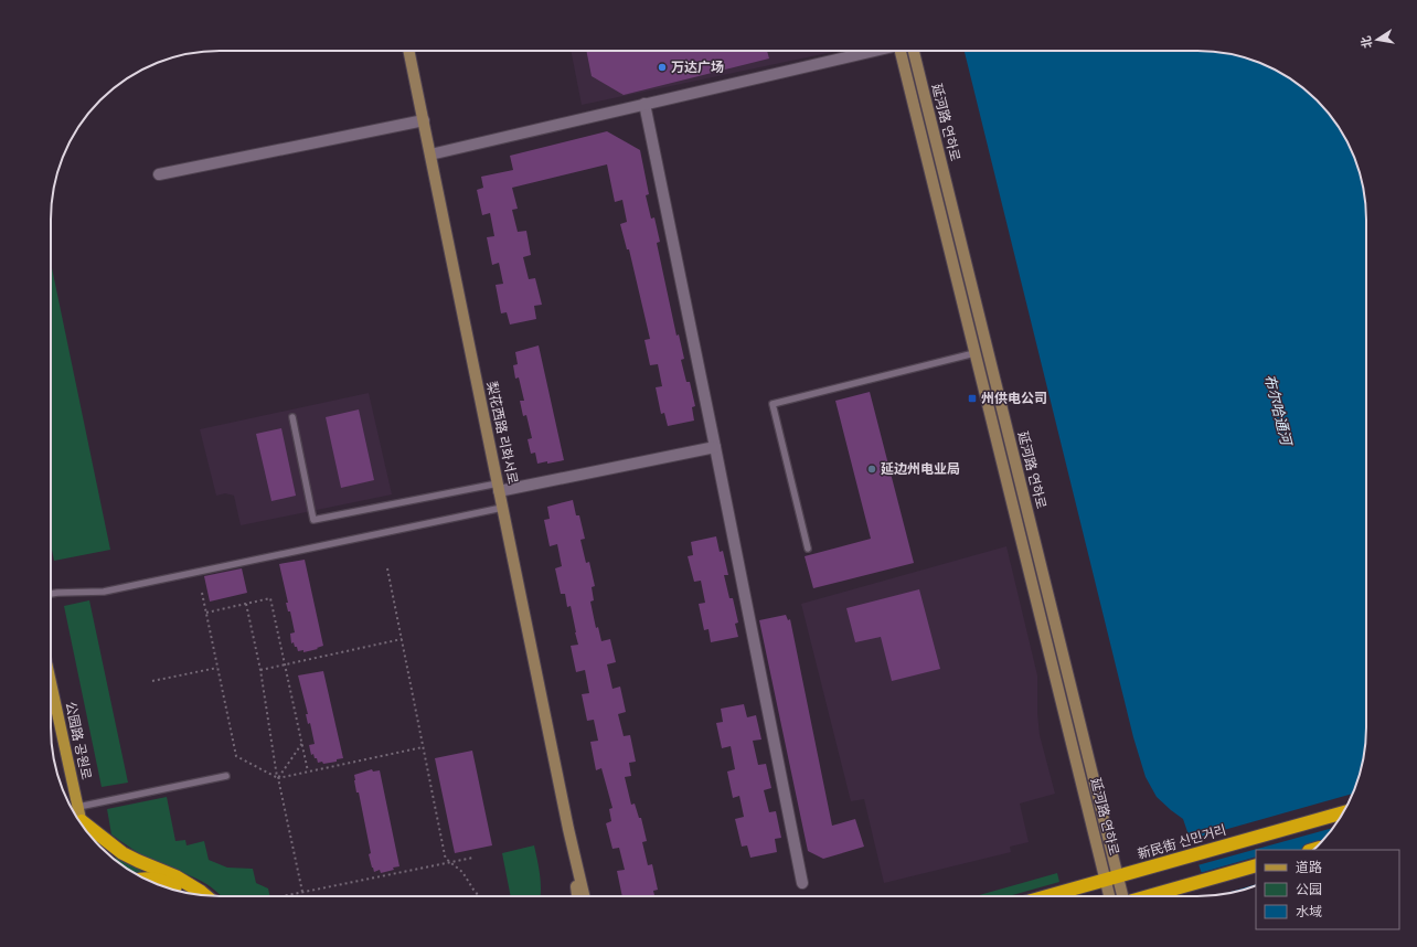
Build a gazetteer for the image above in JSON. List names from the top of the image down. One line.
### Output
{"streets":{"highway":["新民街 신민거리"],"main road":["延河路 연하로","梨花西路 리화서로","公园路 공원로"]},"crossings":[["延河路 연하로","新民街 신민거리"]],"water":["布尔哈通河"],"places":{"other":["万达广场","延边州电业局"],"transit":["州供电公司"]},"legend":["道路","公园","水域"],"north":"left"}
